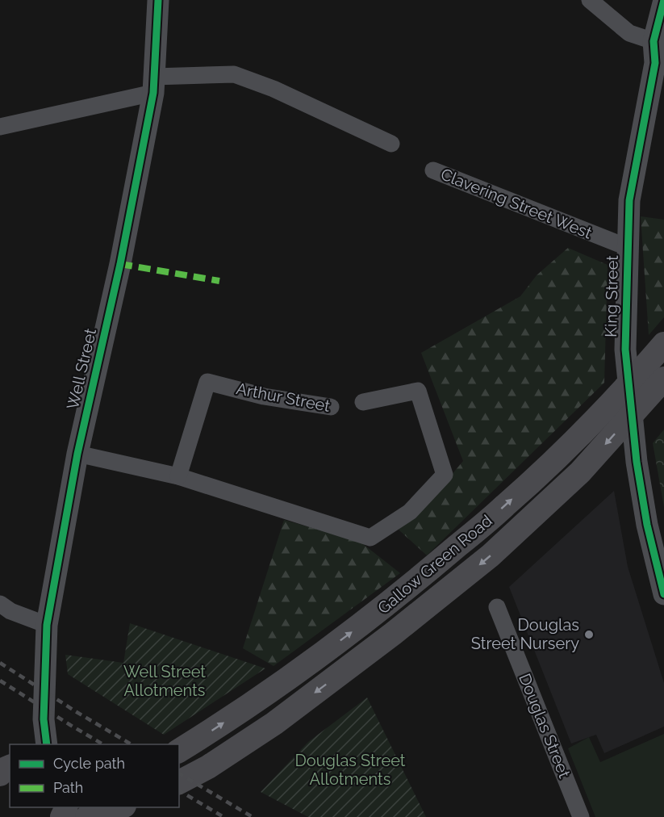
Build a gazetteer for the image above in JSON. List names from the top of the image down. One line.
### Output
{"streets":{"main road":["Gallow Green Road"],"street":["Clavering Street West","King Street","Well Street","Arthur Street","Douglas Street"]},"crossings":[["Clavering Street West","King Street"]],"parks":["Well Street Allotments","Douglas Street Allotments"],"places":["Douglas Street Nursery"],"legend":["Cycle path","Path"]}
